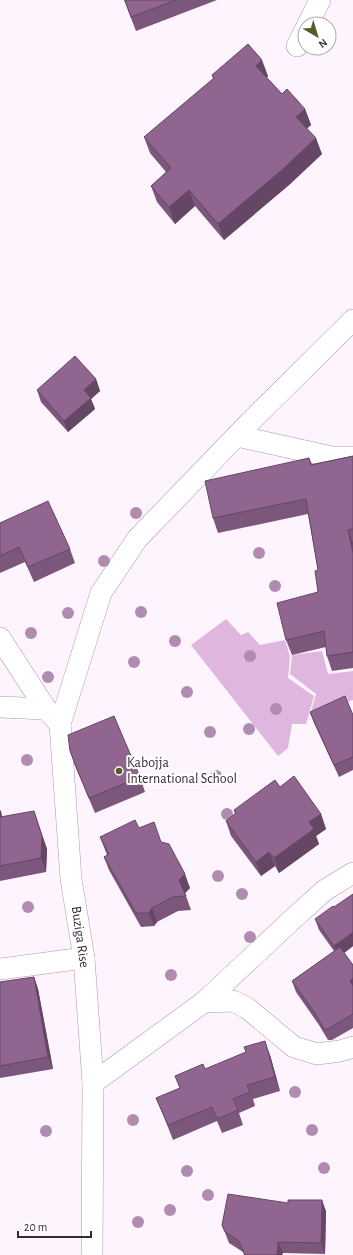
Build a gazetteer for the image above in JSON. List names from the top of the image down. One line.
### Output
{"streets":{"street":["Buziga Rise"]},"places":["Kabojja International School"],"scale_bar":"20 m","north":"bottom right"}
